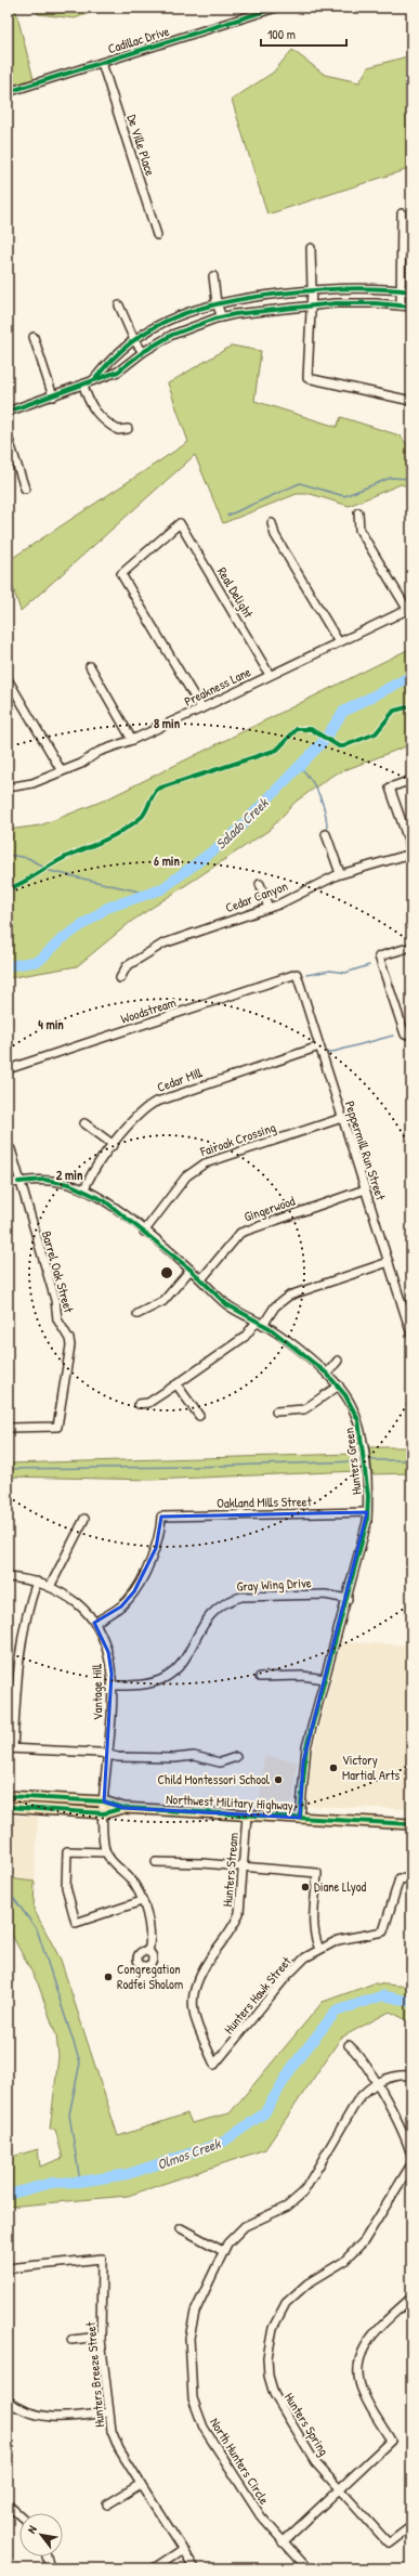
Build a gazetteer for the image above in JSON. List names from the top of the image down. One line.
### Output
{"streets":{"main road":["Northwest Military Highway"],"street":["Cadillac Drive","De Ville Place","Real Delight","Preakness Lane","Cedar Canyon","Woodstream","Cedar Mill","Fairoak Crossing","Peppermill Run Street","Gingerwood","Barrel Oak Street","Hunters Green","Oakland Mills Street","Gray Wing Drive","Vantage Hill","Hunters Stream","Hunters Hawk Street","Hunters Breeze Street","Hunters Spring","North Hunters Circle"]},"crossings":[["Cadillac Drive","De Ville Place"],["Real Delight","Preakness Lane"],["Woodstream","Peppermill Run Street"],["Cedar Mill","Peppermill Run Street"],["Cedar Mill","Hunters Green"],["Fairoak Crossing","Peppermill Run Street"],["Fairoak Crossing","Hunters Green"],["Peppermill Run Street","Gingerwood"],["Gingerwood","Hunters Green"],["Barrel Oak Street","Hunters Green"],["Hunters Green","Oakland Mills Street"],["Hunters Green","Gray Wing Drive"],["Hunters Green","Northwest Military Highway"],["Oakland Mills Street","Vantage Hill"],["Gray Wing Drive","Vantage Hill"],["Vantage Hill","Northwest Military Highway"],["Northwest Military Highway","Hunters Stream"],["Hunters Stream","Hunters Hawk Street"]],"water":["Salado Creek","Olmos Creek"],"places":["Victory Martial Arts","Child Montessori School","Diane Llyod","Congregation Rodfei Sholom"],"scale_bar":"100 m","north":"top left","rings":["8 min","6 min","4 min","2 min"]}
